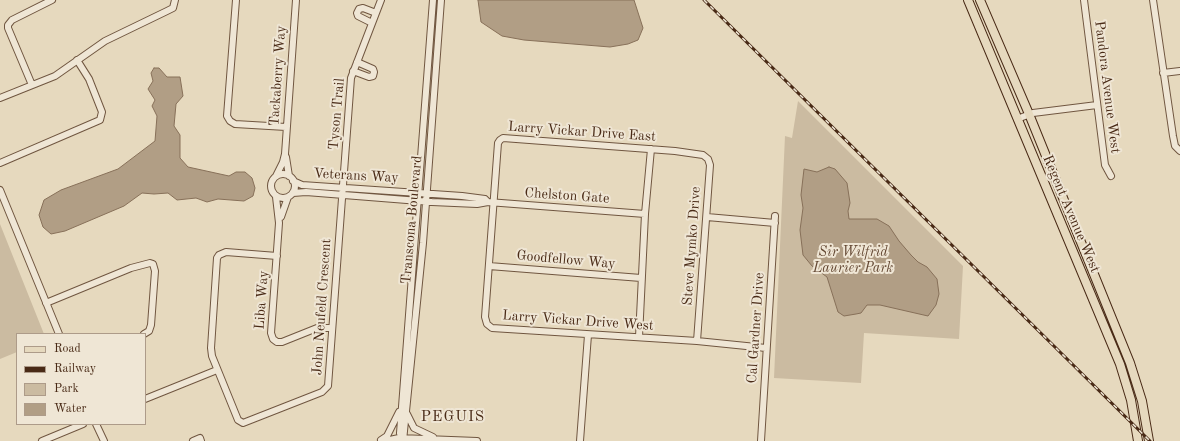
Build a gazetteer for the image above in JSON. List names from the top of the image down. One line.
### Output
{"streets":{"main road":["Regent Avenue West"],"street":["Tackaberry Way","Pandora Avenue West","Tyson Trail","Larry Vickar Drive East","Veterans Way","Chelston Gate","Transcona Boulevard","Steve Mymko Drive","Goodfellow Way","Liba Way","John Neufeld Crescent","Larry Vickar Drive West","Cal Gardner Drive"]},"crossings":[["Tyson Trail","Veterans Way"],["Tyson Trail","John Neufeld Crescent"],["Larry Vickar Drive East","Chelston Gate"],["Larry Vickar Drive East","Steve Mymko Drive"],["Larry Vickar Drive East","Larry Vickar Drive West"],["Veterans Way","Chelston Gate"],["Veterans Way","Transcona Boulevard"],["Veterans Way","Liba Way"],["Veterans Way","John Neufeld Crescent"],["Chelston Gate","Transcona Boulevard"],["Chelston Gate","Larry Vickar Drive West"],["Steve Mymko Drive","Larry Vickar Drive West"],["Goodfellow Way","Larry Vickar Drive West"],["Liba Way","John Neufeld Crescent"],["Larry Vickar Drive West","Cal Gardner Drive"]],"districts":["PEGUIS"],"parks":["Sir Wilfrid Laurier Park"],"legend":["Road","Railway","Park","Water"]}
